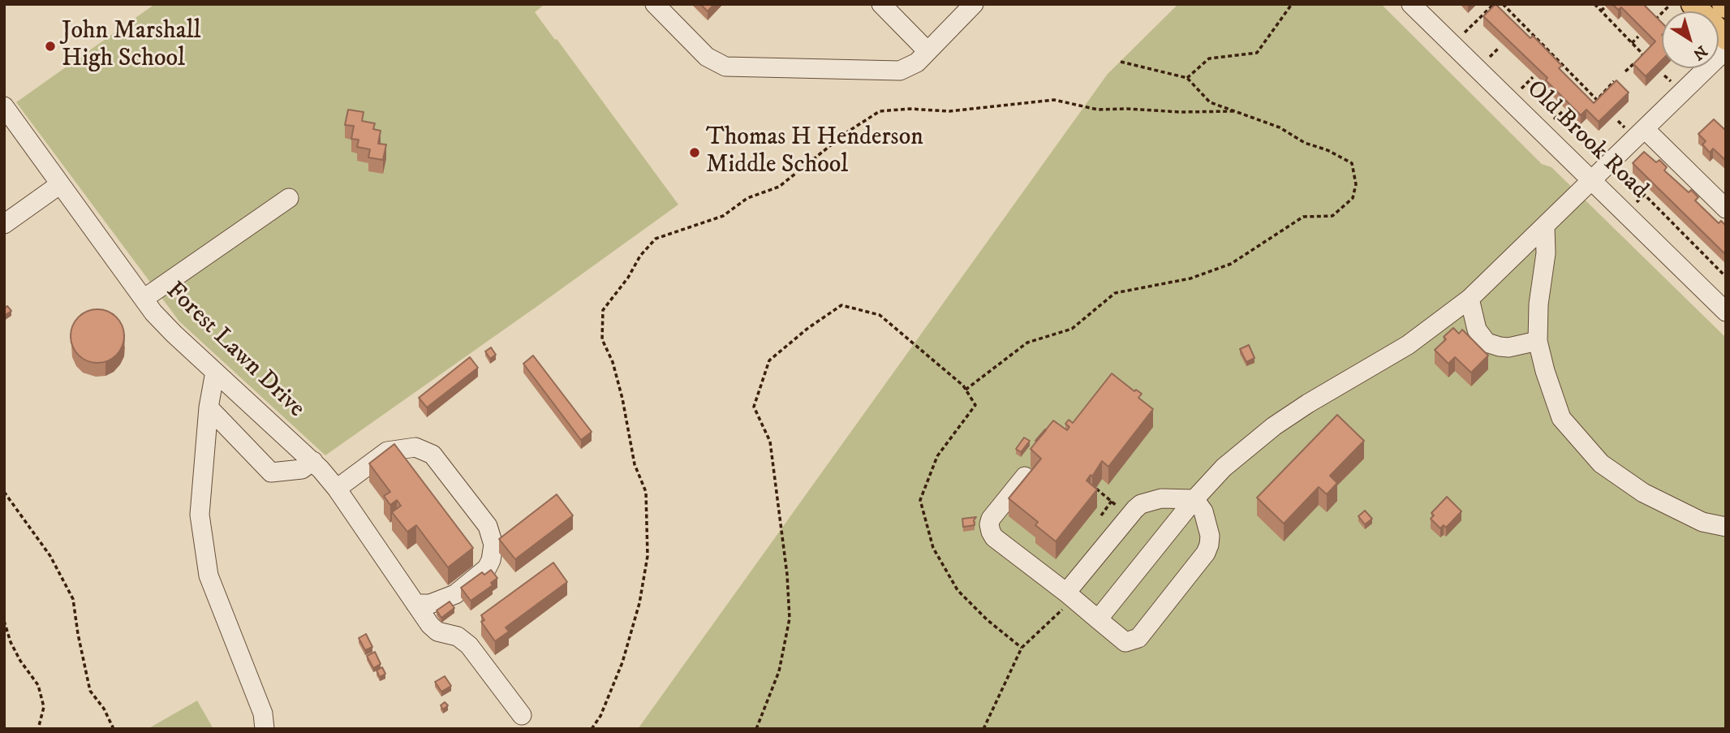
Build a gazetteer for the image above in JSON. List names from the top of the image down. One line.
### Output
{"streets":{"street":["Old Brook Road","Forest Lawn Drive"]},"places":["John Marshall High School","Thomas H Henderson Middle School"],"north":"bottom right"}
